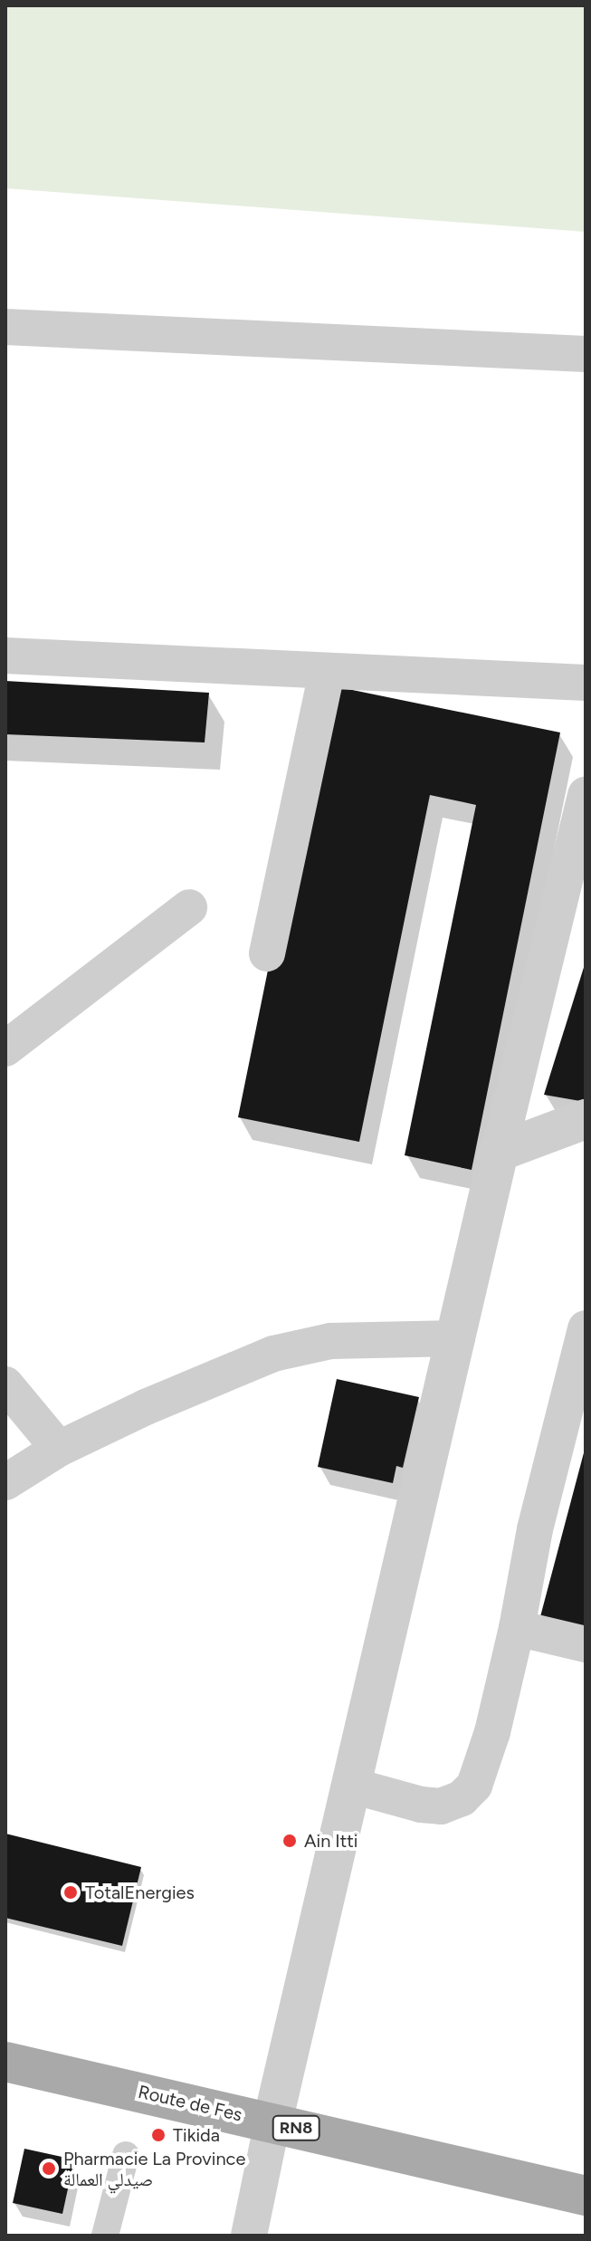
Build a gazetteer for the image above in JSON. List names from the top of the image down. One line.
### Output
{"streets":{"main road":["Route de Fes","RN8"]},"places":["Ain Itti","TotalEnergies","Tikida","Pharmacie La Province صيدلي العمالة"]}
